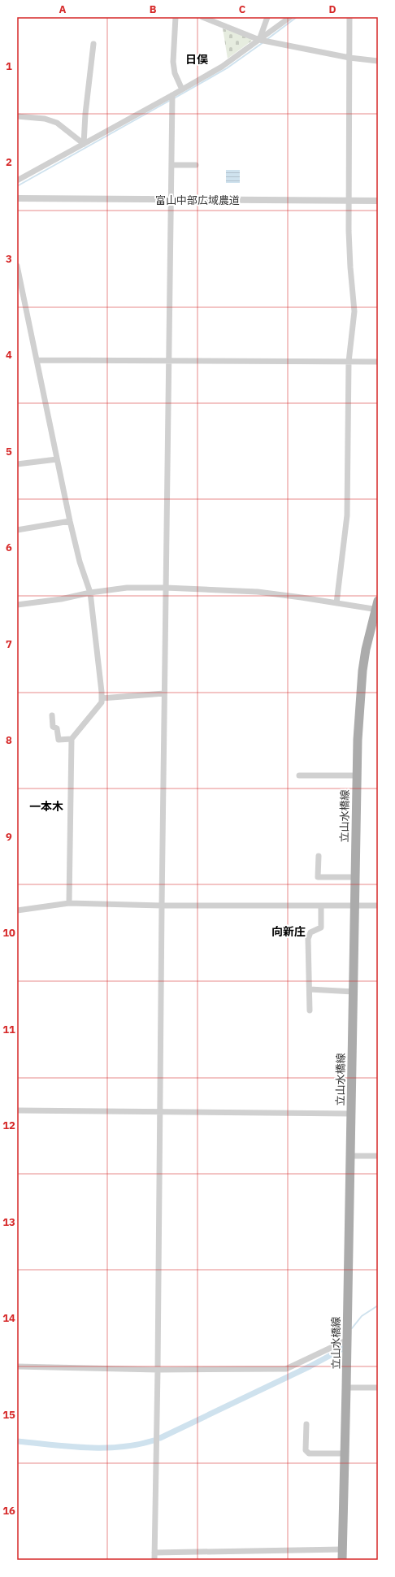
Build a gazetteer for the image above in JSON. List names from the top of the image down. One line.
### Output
{"streets":{"main road":["立山水橋線"],"street":["富山中部広域農道"]},"districts":["日俣","一本木","向新庄"],"grid":{"columns":["A","B","C","D"],"rows":["1","2","3","4","5","6","7","8","9","10","11","12","13","14","15","16"]}}
